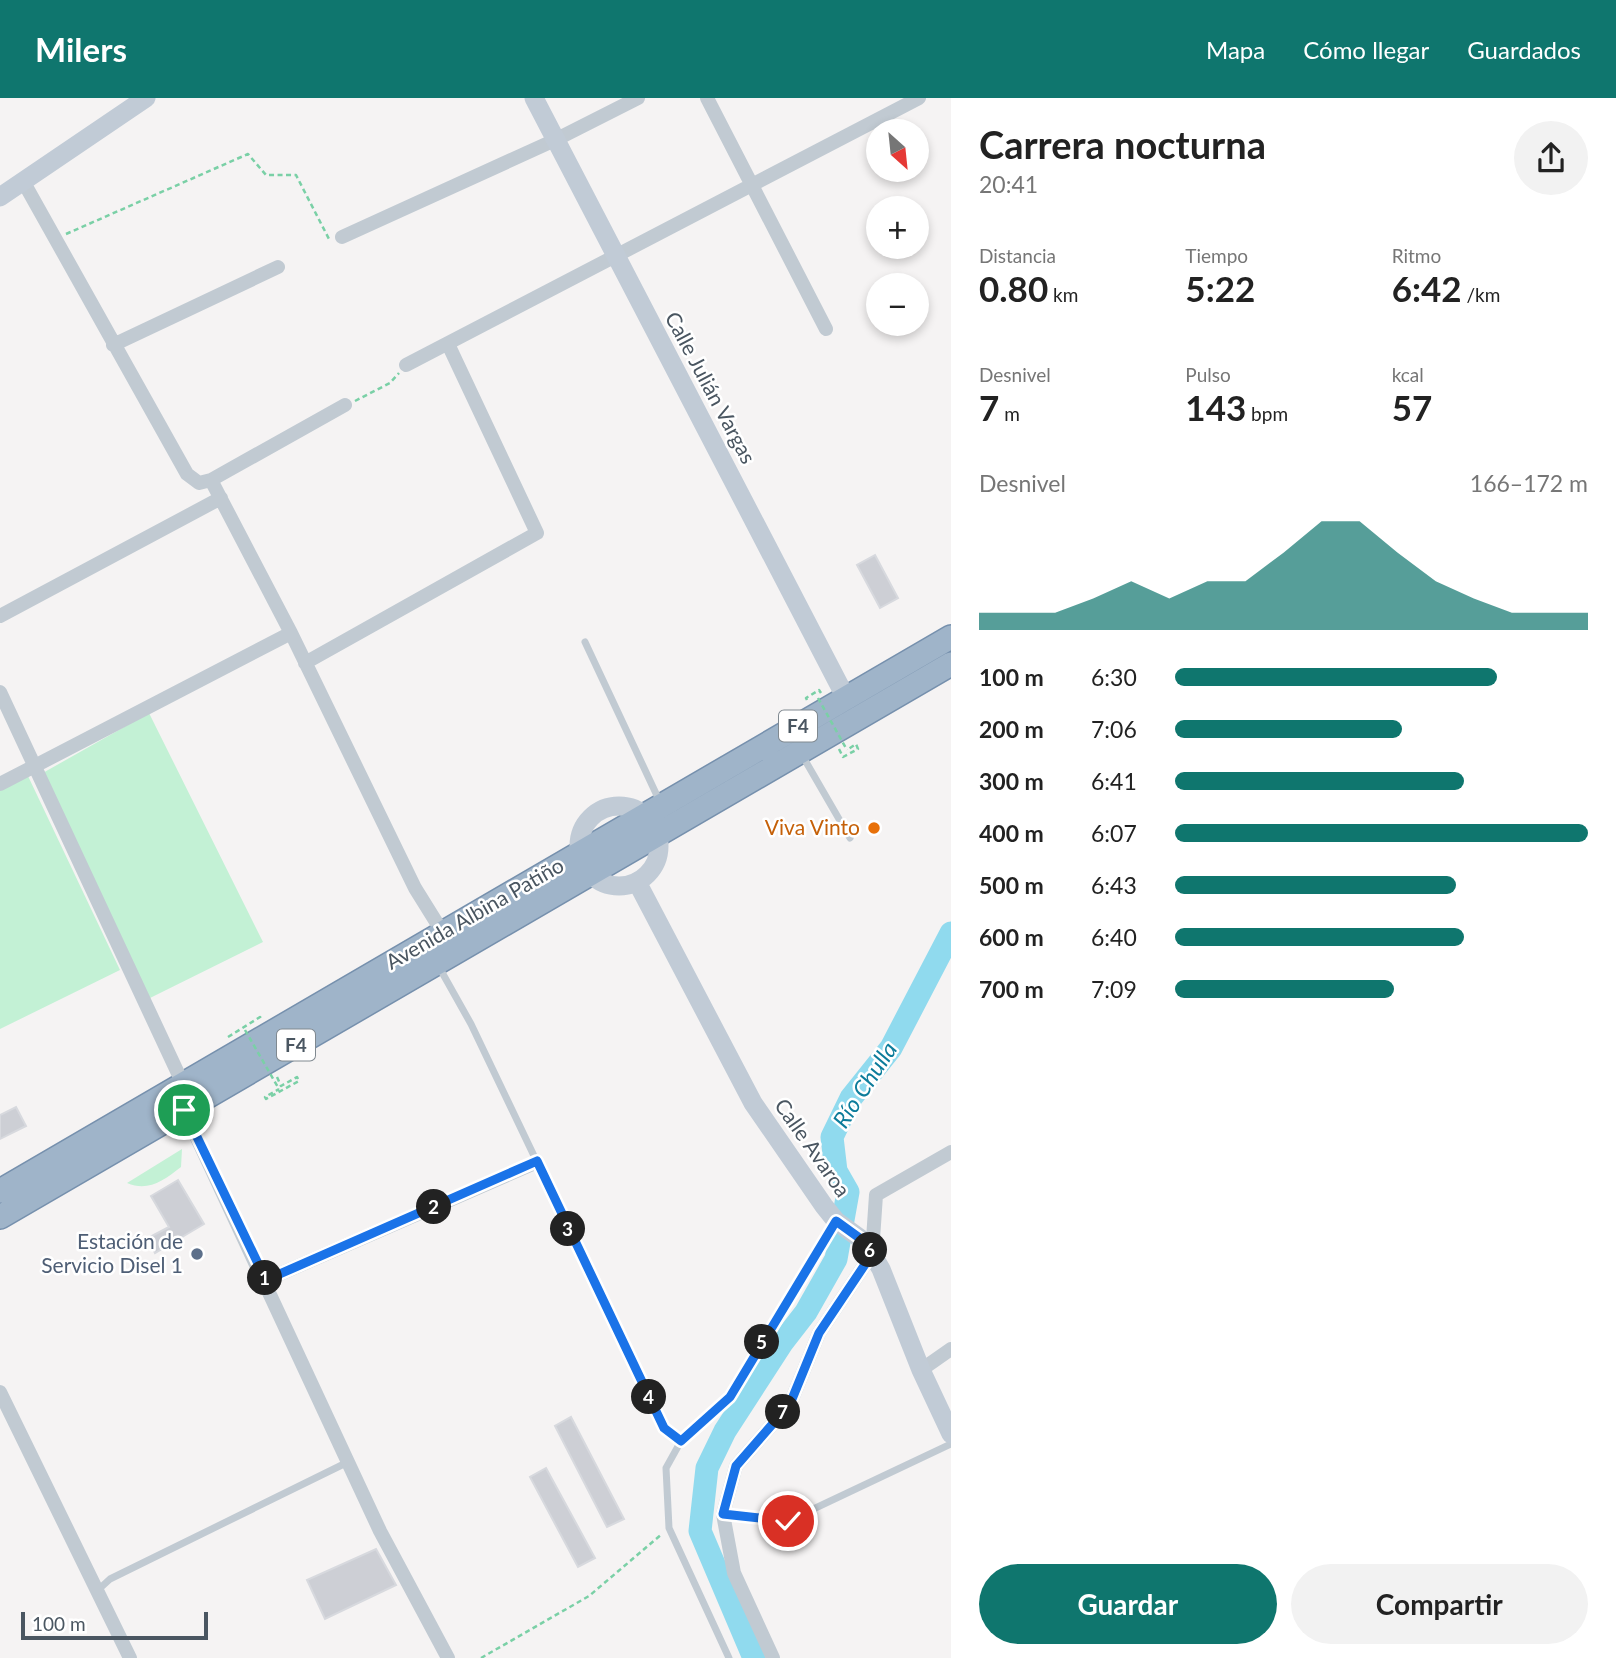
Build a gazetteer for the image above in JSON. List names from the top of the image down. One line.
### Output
{"streets":{"highway":["F4","Avenida Albina Patiño"],"main road":["Calle Julián Vargas","Calle Avaroa"]},"crossings":[["Calle Julián Vargas","Avenida Albina Patiño"]],"water":["Río Chulla"],"places":["Viva Vinto","Estación de Servicio Disel 1"],"scale_bar":"100 m","north":"bottom right","page":{"header":"Milers","nav":["Mapa","Cómo llegar","Guardados"],"heading":["Carrera nocturna","20:41"],"map_buttons":["+","−"],"stats":[["Distancia","0.80 km"],["Tiempo","5:22"],["Ritmo","6:42 /km"],["Desnivel","7 m"],["Pulso","143 bpm"],["kcal","57"]],"chart":["Desnivel","166–172 m"],"list":[{"name":"100 m","note":"6:30"},{"name":"200 m","note":"7:06"},{"name":"300 m","note":"6:41"},{"name":"400 m","note":"6:07"},{"name":"500 m","note":"6:43"},{"name":"600 m","note":"6:40"},{"name":"700 m","note":"7:09"}],"pins":["2","3","6","1","5","4","7"],"buttons":["Guardar","Compartir"],"scale":"100 m"}}
